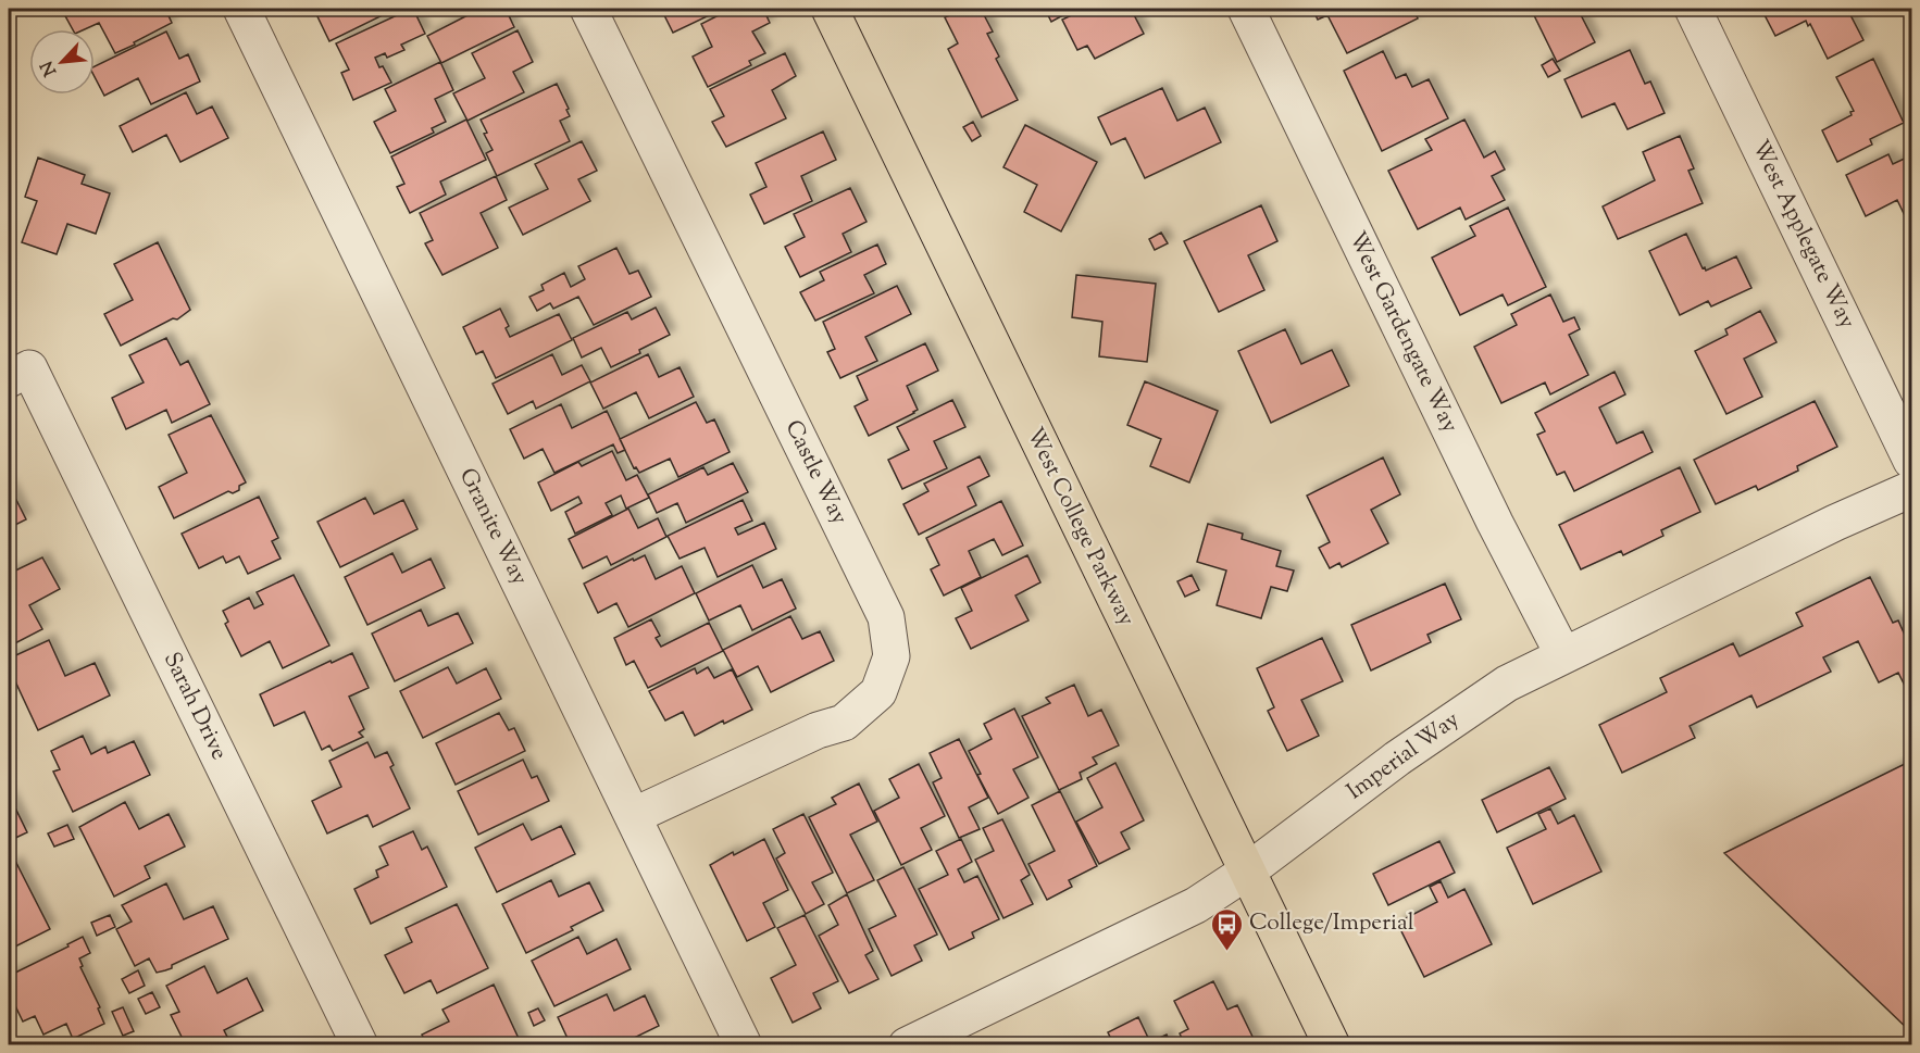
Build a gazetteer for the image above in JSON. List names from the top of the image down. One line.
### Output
{"streets":{"main road":["West College Parkway"],"street":["West Applegate Way","West Gardengate Way","Castle Way","Granite Way","Sarah Drive","Imperial Way"]},"crossings":[["West Gardengate Way","Imperial Way"],["Castle Way","Granite Way"],["West College Parkway","Imperial Way"]],"places":{"bus stop":["College/Imperial"]},"north":"bottom left"}
